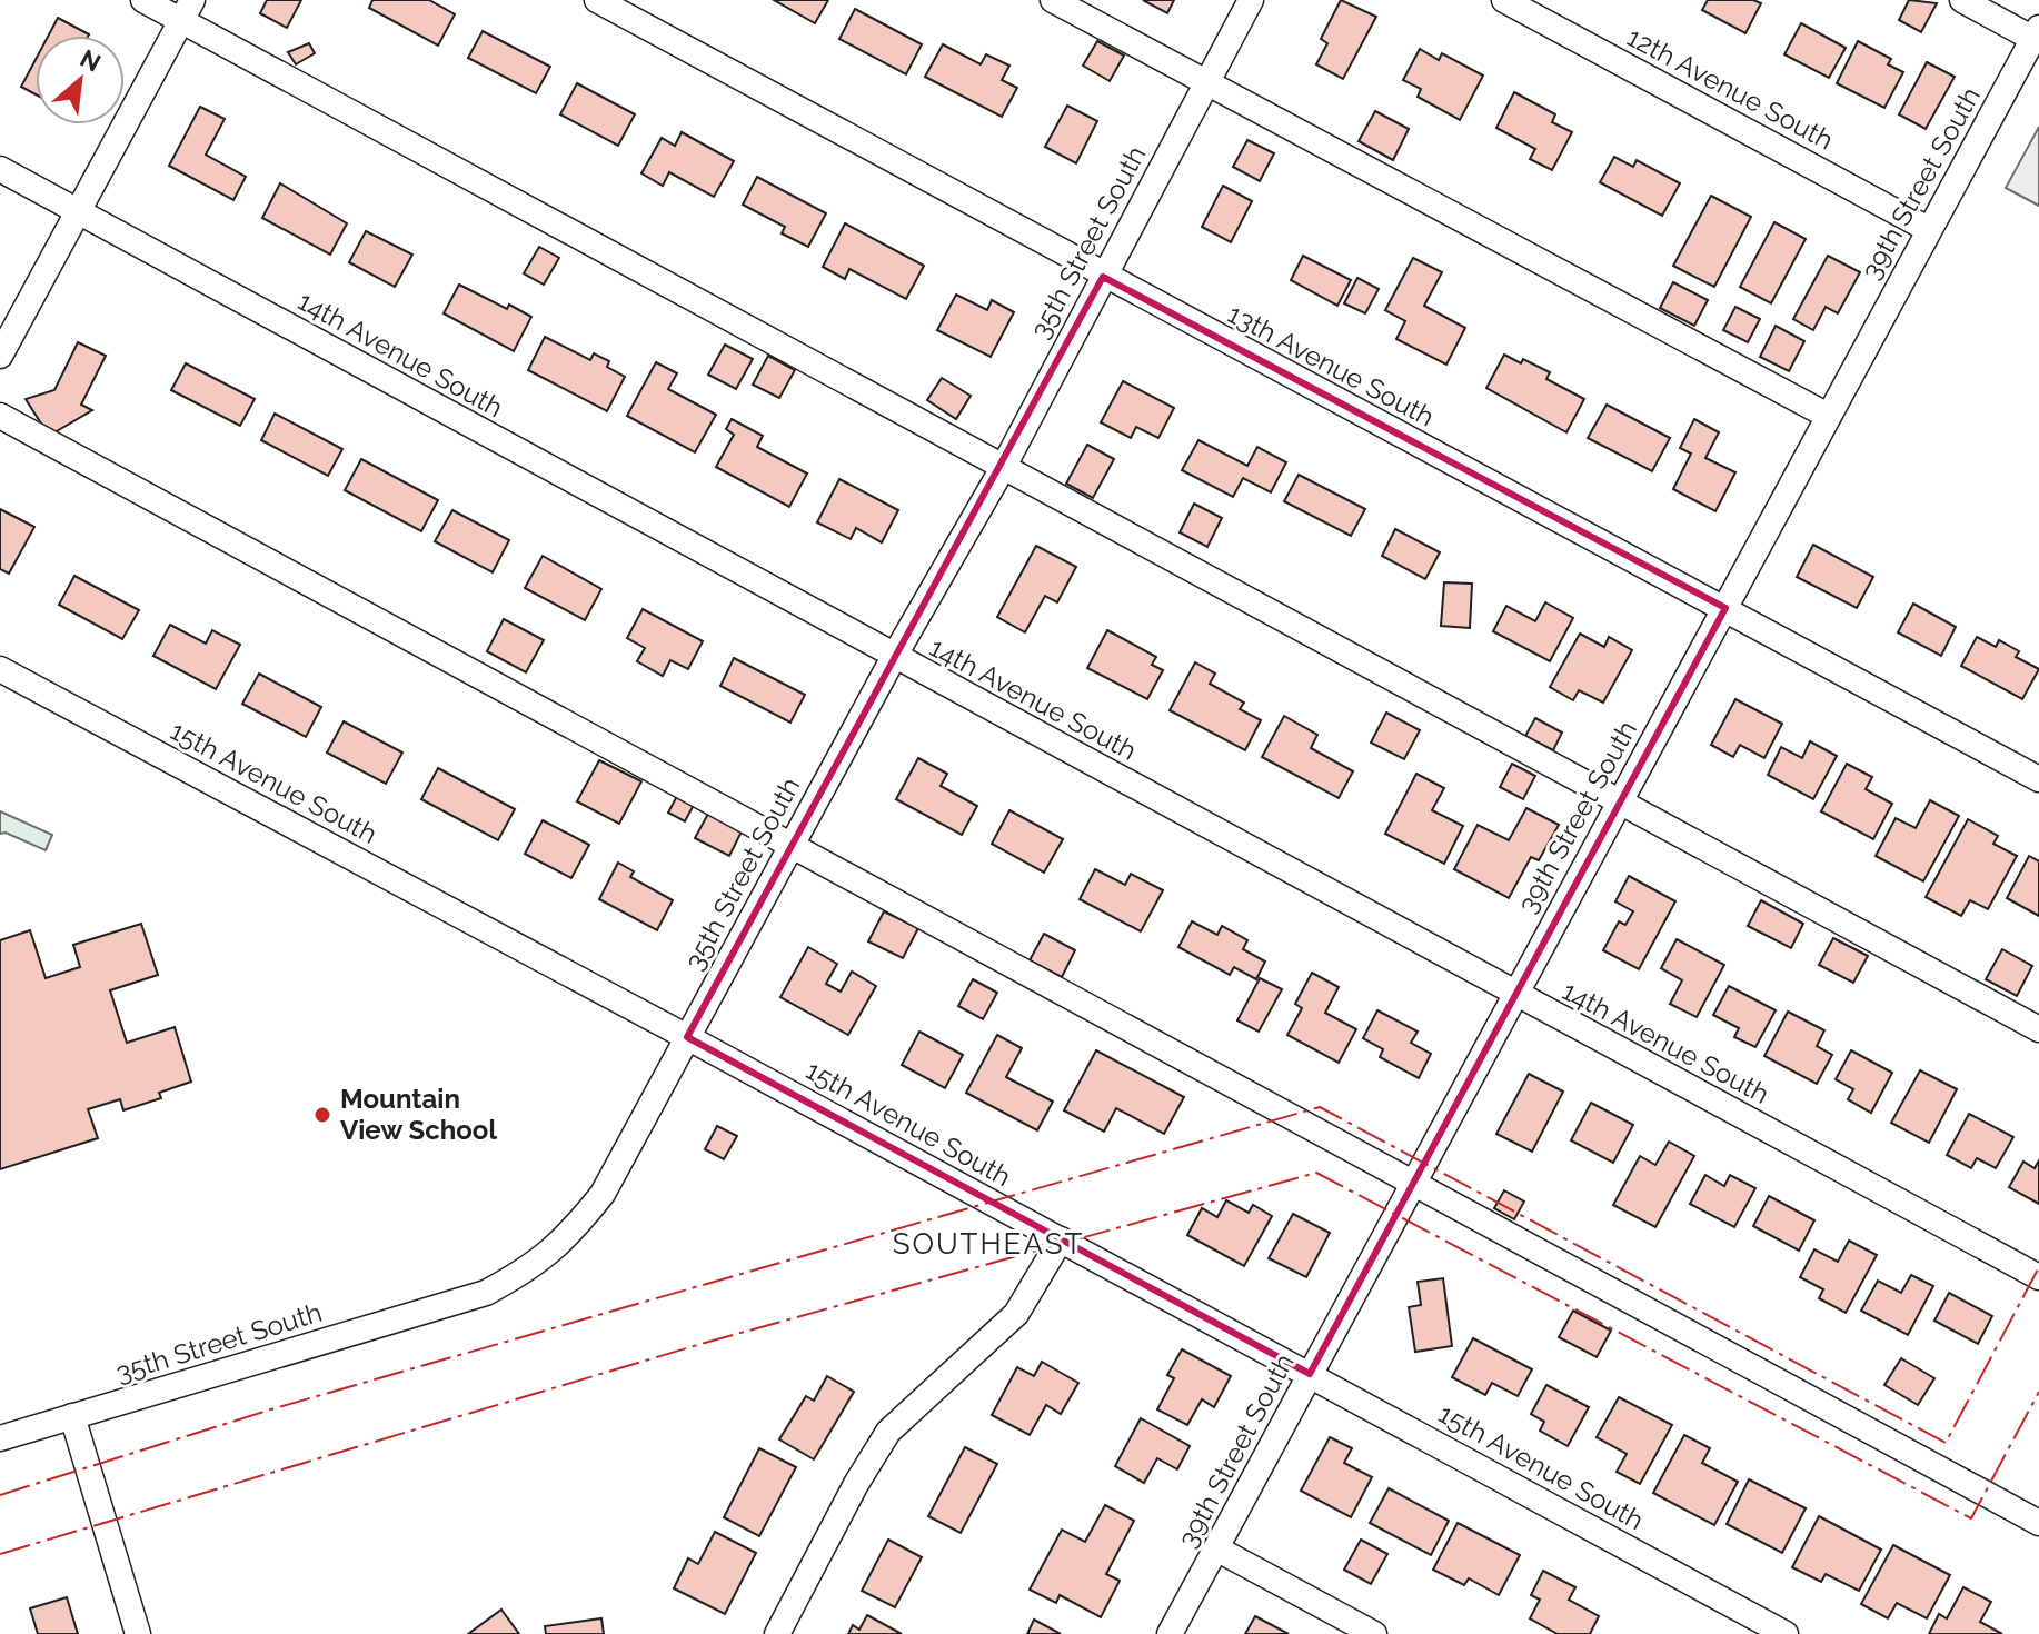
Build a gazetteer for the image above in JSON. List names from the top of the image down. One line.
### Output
{"streets":{"street":["12th Avenue South","39th Street South","35th Street South","14th Avenue South","13th Avenue South","15th Avenue South"]},"crossings":[["12th Avenue South","39th Street South"],["39th Street South","14th Avenue South"],["39th Street South","13th Avenue South"],["39th Street South","15th Avenue South"],["35th Street South","14th Avenue South"],["35th Street South","13th Avenue South"],["35th Street South","15th Avenue South"]],"districts":["SOUTHEAST"],"places":["Mountain View School"],"north":"top right"}
